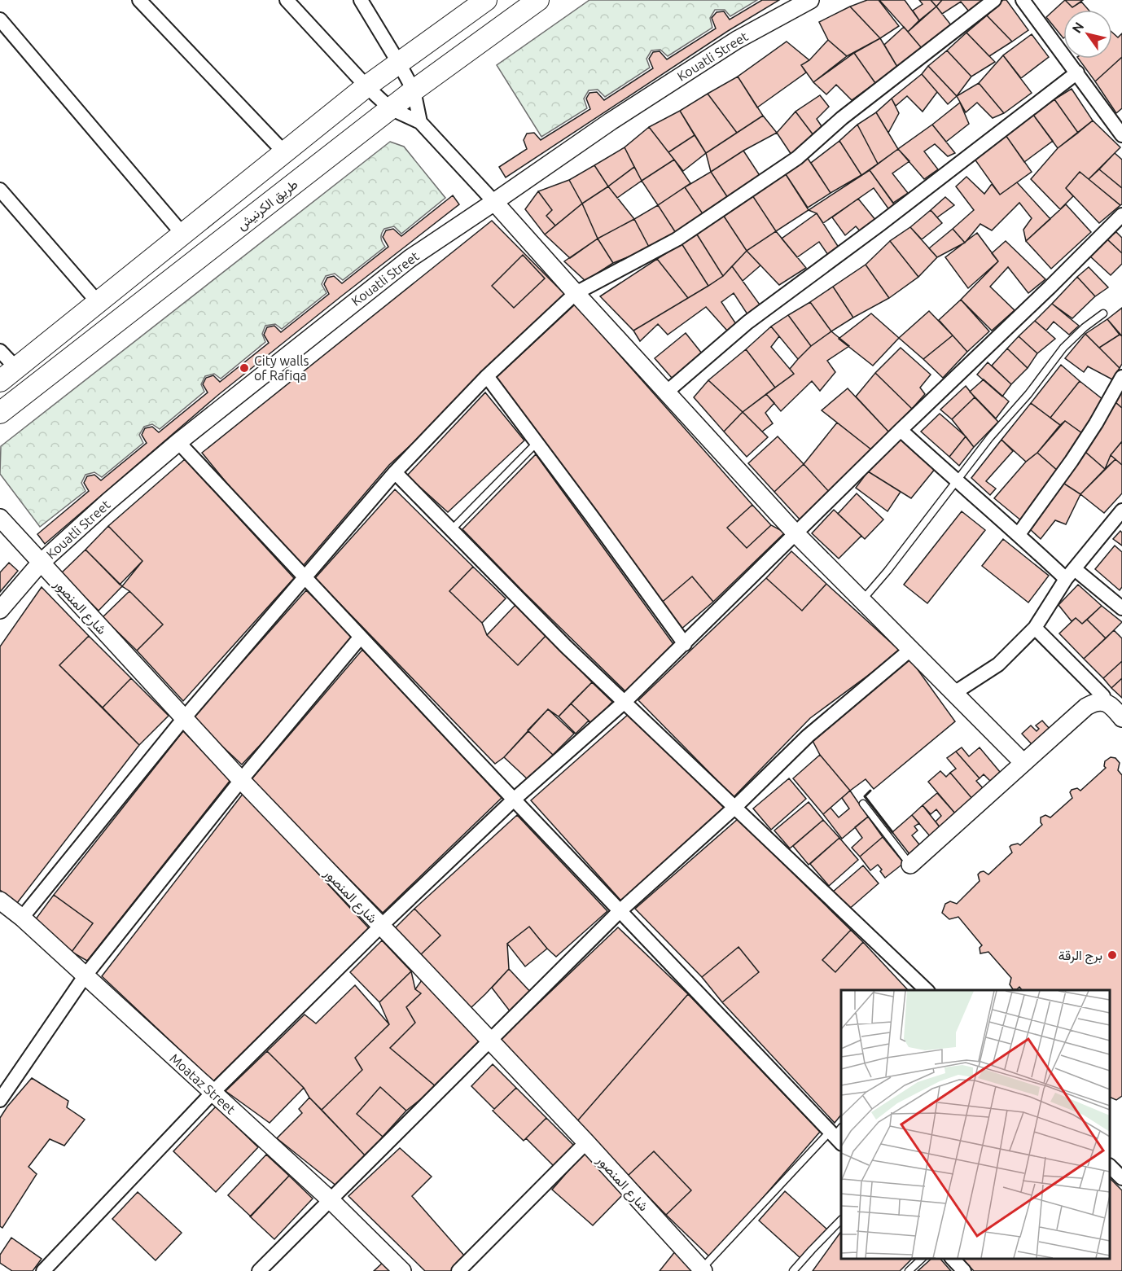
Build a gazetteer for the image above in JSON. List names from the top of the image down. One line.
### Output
{"streets":{"main road":["طريق الكرنيش"],"street":["Kouatli Street","شارع المنصور","Moataz Street"]},"crossings":[["Kouatli Street","شارع المنصور"]],"places":["City walls of Rafiqa","برج الرقة"],"north":"top left"}
